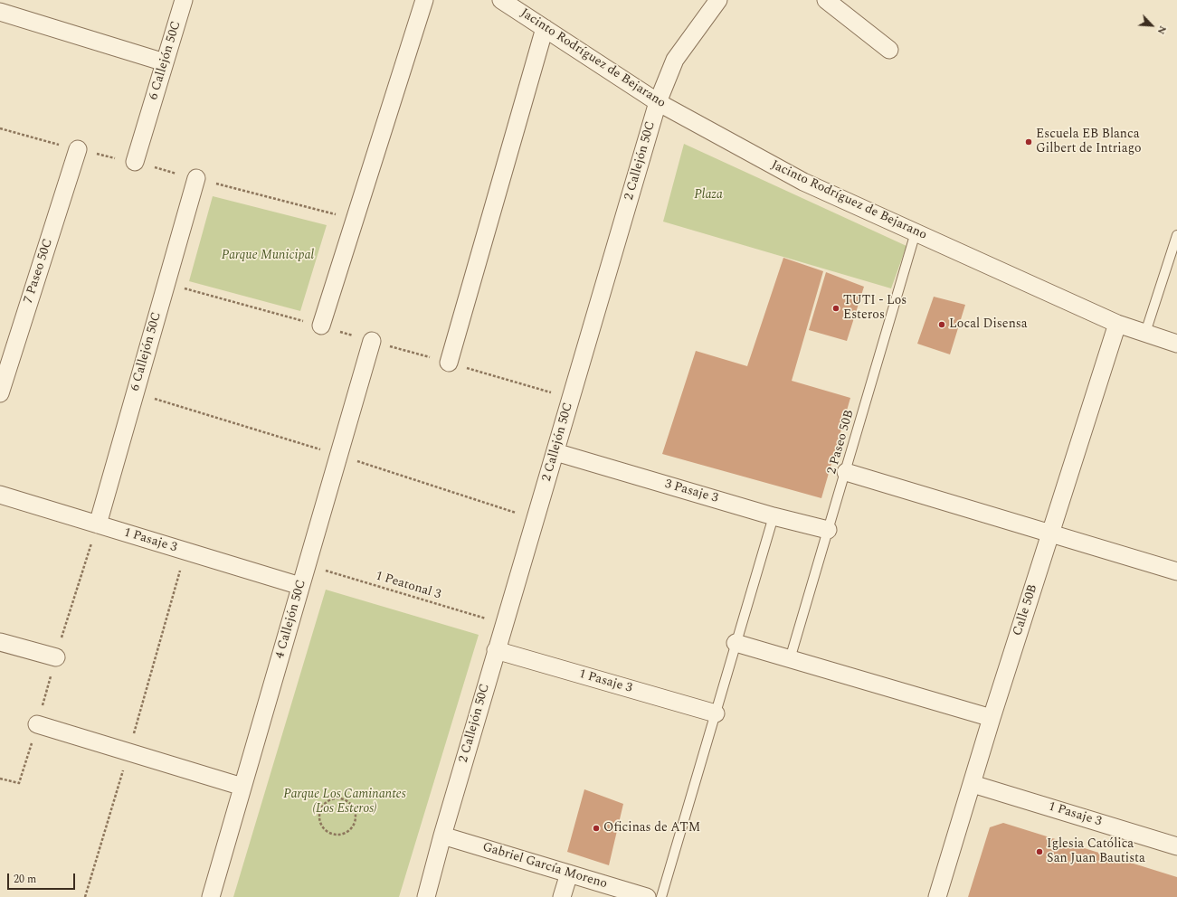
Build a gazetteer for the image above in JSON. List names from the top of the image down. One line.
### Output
{"streets":{"street":["Jacinto Rodríguez de Bejarano","6 Callejón 50C","2 Callejón 50C","7 Paseo 50C","3 Pasaje 3","1 Pasaje 3","Calle 50B","4 Callejón 50C","Gabriel García Moreno"],"lane":["2 Paseo 50B"],"path":["1 Peatonal 3"]},"crossings":[["Jacinto Rodríguez de Bejarano","2 Callejón 50C"],["Jacinto Rodríguez de Bejarano","2 Paseo 50B"],["Jacinto Rodríguez de Bejarano","Calle 50B"],["6 Callejón 50C","1 Pasaje 3"],["2 Callejón 50C","3 Pasaje 3"],["2 Callejón 50C","1 Pasaje 3"],["2 Callejón 50C","1 Peatonal 3"],["2 Callejón 50C","Gabriel García Moreno"],["2 Paseo 50B","3 Pasaje 3"],["1 Pasaje 3","Calle 50B"],["1 Pasaje 3","4 Callejón 50C"],["1 Peatonal 3","4 Callejón 50C"]],"parks":["Plaza","Parque Municipal","Parque Los Caminantes (Los Esteros)"],"places":["Escuela EB Blanca Gilbert de Intriago","TUTI - Los Esteros","Local Disensa","Oficinas de ATM","Iglesia Católica San Juan Bautista"],"scale_bar":"20 m","north":"bottom right"}
